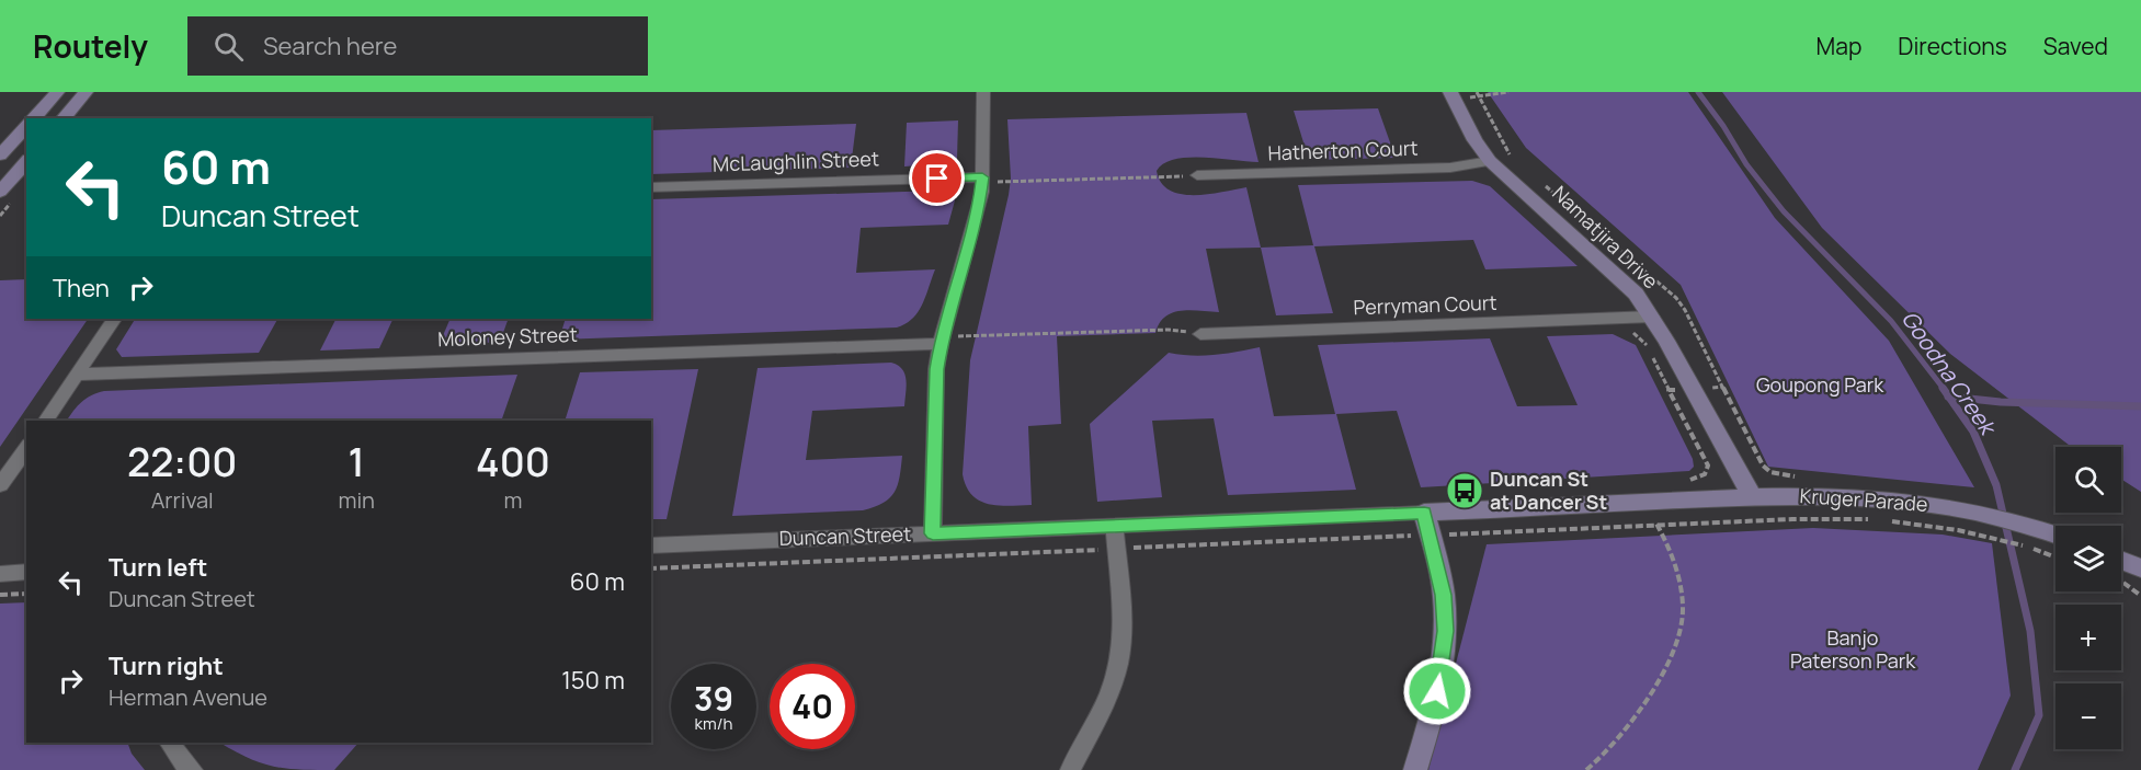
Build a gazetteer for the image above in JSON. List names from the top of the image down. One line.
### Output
{"streets":{"street":["Hatherton Court","McLaughlin Street","Namatjira Drive","Perryman Court","Moloney Street","Kruger Parade","Duncan Street"]},"crossings":[["Hatherton Court","Namatjira Drive"],["Namatjira Drive","Perryman Court"],["Namatjira Drive","Kruger Parade"],["Namatjira Drive","Duncan Street"],["Kruger Parade","Duncan Street"]],"water":["Goodna Creek"],"parks":["Goupong Park","Banjo Paterson Park"],"places":{"bus stop":["Duncan St at Dancer St"]},"page":{"header":"Routely","search":"Search here","nav":["Map","Directions","Saved"],"turn":["60 m","Duncan Street"],"then":"Then","eta":["22:00","Arrival","1","min","400","m"],"map_buttons":["+","−"],"list":[{"name":"Turn left","note":"Duncan Street","value":"60 m"},{"name":"Turn right","note":"Herman Avenue","value":"150 m"}],"speed":"39 km/h","limit":"40"}}
